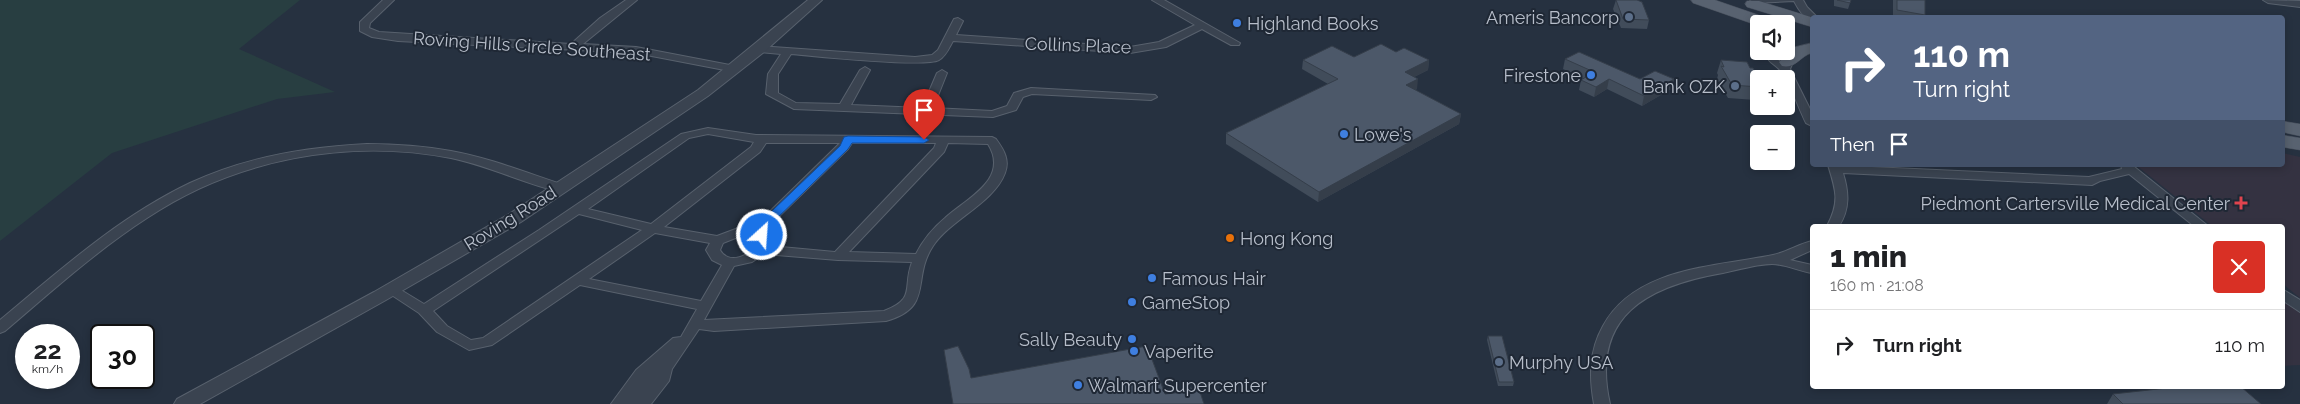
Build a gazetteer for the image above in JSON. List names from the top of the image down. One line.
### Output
{"streets":{"street":["Collins Place","Roving Hills Circle Southeast","Roving Road"]},"crossings":[["Roving Hills Circle Southeast","Roving Road"]],"places":{"other":["Ameris Bancorp","Highland Books","Firestone","Bank OZK","Lowe's","Hong Kong","Famous Hair","GameStop","Sally Beauty","Vaperite","Murphy USA","Walmart Supercenter"],"health":["Piedmont Cartersville Medical Center"]},"page":{"map_buttons":["+","−"],"turn":["110 m","Turn right"],"then":"Then","heading":["1 min","160 m · 21:08"],"list":[{"name":"Turn right","value":"110 m"}],"speed":"22 km/h","limit":"30"}}
